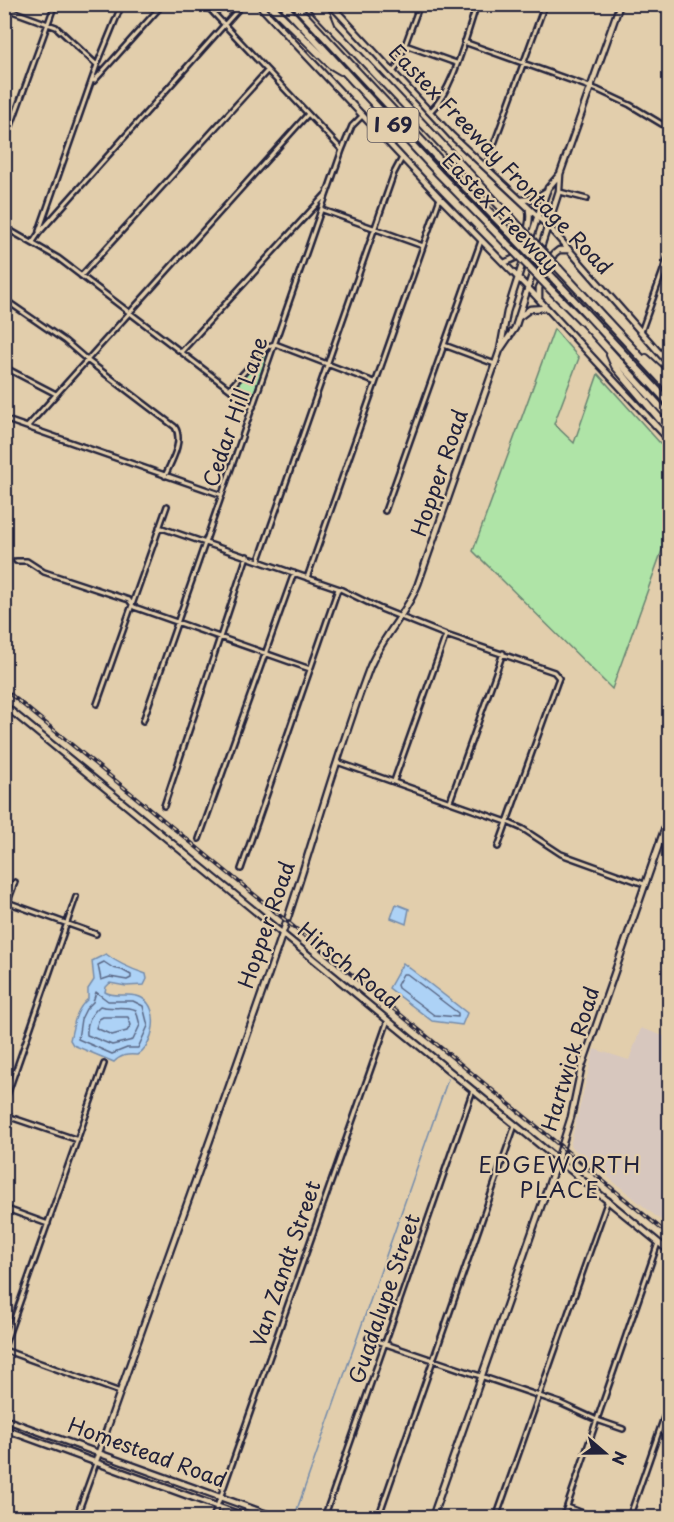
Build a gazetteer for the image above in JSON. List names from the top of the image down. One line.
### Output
{"streets":{"highway":["I 69","Eastex Freeway"],"main road":["Eastex Freeway Frontage Road","Hopper Road","Hirsch Road","Hartwick Road","Homestead Road"],"street":["Cedar Hill Lane","Van Zandt Street","Guadalupe Street"]},"crossings":[["Eastex Freeway Frontage Road","Hopper Road"],["Hopper Road","Hirsch Road"],["Hopper Road","Homestead Road"],["Hirsch Road","Hartwick Road"],["Hirsch Road","Van Zandt Street"],["Hirsch Road","Guadalupe Street"],["Van Zandt Street","Homestead Road"]],"districts":["EDGEWORTH PLACE"],"north":"right"}
